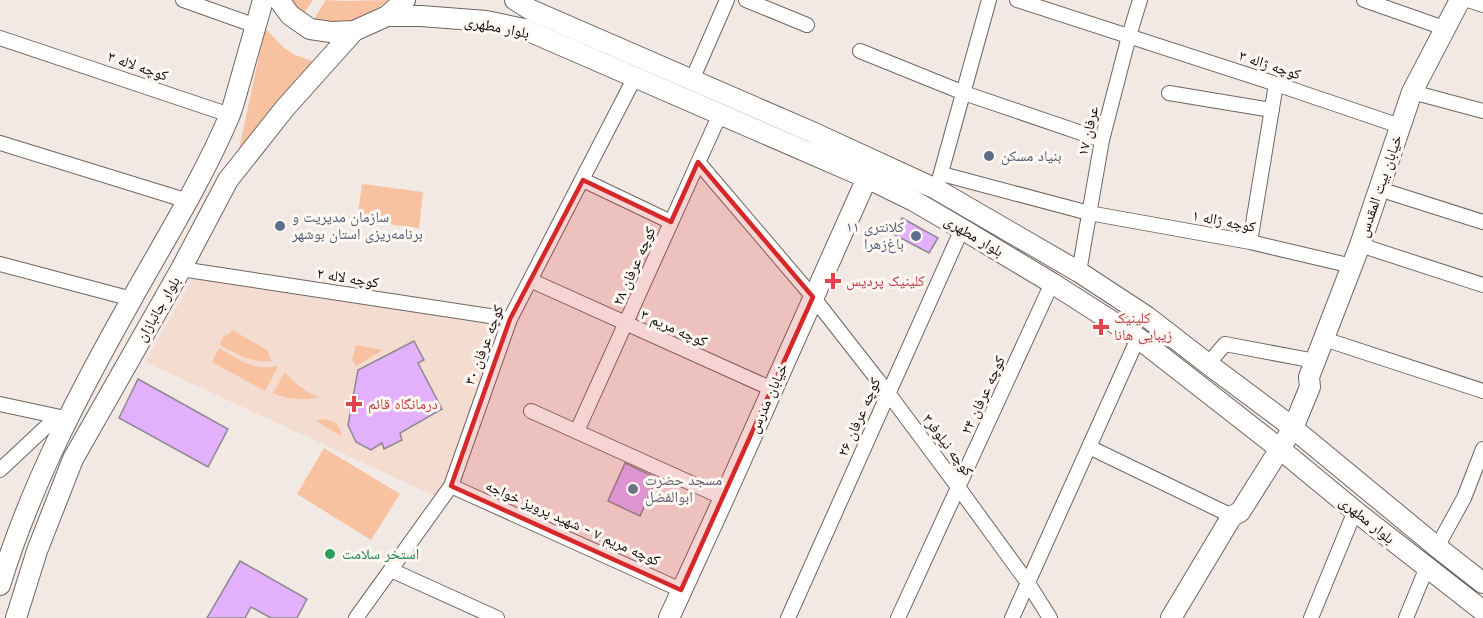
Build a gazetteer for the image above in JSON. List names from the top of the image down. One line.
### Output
{"streets":{"main road":["بلوار مطهری","خیابان بیت المقدس","بلوار جانبازان","خیابان مدرس"],"street":["کوچه ژاله ۳","کوچه لاله ۳","عرفان ۱۷","کوچه ژاله ۱","کوچه عرفان ۲۸","کوچه لاله ۲","کوچه مریم ۳","کوچه عرفان ۳۰","کوچه عرفان ۲۴","کوچه عرفان ۲۶","کوچه نیلوفر۳","کوچه مریم ۷ - شهید پرویز خواجه"]},"crossings":[["بلوار مطهری","عرفان ۱۷"],["بلوار مطهری","خیابان بیت المقدس"],["بلوار مطهری","کوچه ژاله ۱"],["بلوار مطهری","کوچه عرفان ۲۸"],["بلوار مطهری","کوچه عرفان ۳۰"],["بلوار مطهری","کوچه عرفان ۲۴"],["بلوار مطهری","خیابان مدرس"],["بلوار مطهری","کوچه عرفان ۲۶"],["کوچه ژاله ۳","عرفان ۱۷"],["کوچه ژاله ۳","خیابان بیت المقدس"],["کوچه لاله ۳","بلوار جانبازان"],["عرفان ۱۷","کوچه ژاله ۱"],["خیابان بیت المقدس","کوچه ژاله ۱"],["کوچه عرفان ۲۸","کوچه مریم ۳"],["کوچه عرفان ۲۸","کوچه نیلوفر۳"],["کوچه لاله ۲","بلوار جانبازان"],["کوچه لاله ۲","کوچه عرفان ۳۰"],["کوچه مریم ۳","کوچه عرفان ۳۰"],["کوچه مریم ۳","خیابان مدرس"],["کوچه عرفان ۳۰","کوچه مریم ۷ - شهید پرویز خواجه"],["کوچه عرفان ۲۴","کوچه نیلوفر۳"],["خیابان مدرس","کوچه نیلوفر۳"],["خیابان مدرس","کوچه مریم ۷ - شهید پرویز خواجه"],["کوچه عرفان ۲۶","کوچه نیلوفر۳"]],"places":{"other":["بنیاد مسکن","سازمان مدیریت و برنامه‌ریزی استان بوشهر","کلانتری ۱۱ باغ‌زهرا","مسجد حضرت ابوالفضل","استخر سلامت"],"health":["کلینیک پردیس","کلینیک زیبایی هانا","درمانگاه قائم"]}}
